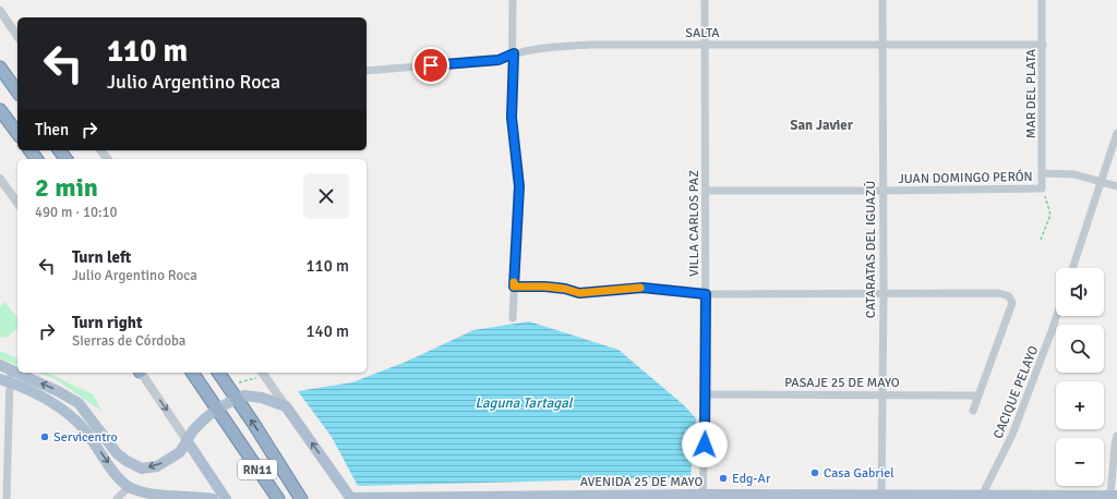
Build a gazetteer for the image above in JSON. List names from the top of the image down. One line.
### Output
{"streets":{"highway":["RN11"],"main road":["AVENIDA 25 DE MAYO"],"street":["SALTA","MAR DEL PLATA","JUAN DOMINGO PERÓN","VILLA CARLOS PAZ","CATARATAS DEL IGUAZÚ","PASAJE 25 DE MAYO","CACIQUE PELAYO"]},"crossings":[["SALTA","MAR DEL PLATA"],["SALTA","VILLA CARLOS PAZ"],["SALTA","CATARATAS DEL IGUAZÚ"],["MAR DEL PLATA","JUAN DOMINGO PERÓN"],["JUAN DOMINGO PERÓN","VILLA CARLOS PAZ"],["JUAN DOMINGO PERÓN","CATARATAS DEL IGUAZÚ"],["VILLA CARLOS PAZ","PASAJE 25 DE MAYO"],["VILLA CARLOS PAZ","AVENIDA 25 DE MAYO"],["CATARATAS DEL IGUAZÚ","PASAJE 25 DE MAYO"],["CATARATAS DEL IGUAZÚ","AVENIDA 25 DE MAYO"],["CACIQUE PELAYO","AVENIDA 25 DE MAYO"]],"districts":["San Javier"],"water":["Laguna Tartagal"],"places":["Servicentro","Casa Gabriel","Edg-Ar"],"page":{"turn":["110 m","Julio Argentino Roca"],"then":"Then","heading":["2 min","490 m · 10:10"],"list":[{"name":"Turn left","note":"Julio Argentino Roca","value":"110 m"},{"name":"Turn right","note":"Sierras de Córdoba","value":"140 m"}],"map_buttons":["+","−"]}}
